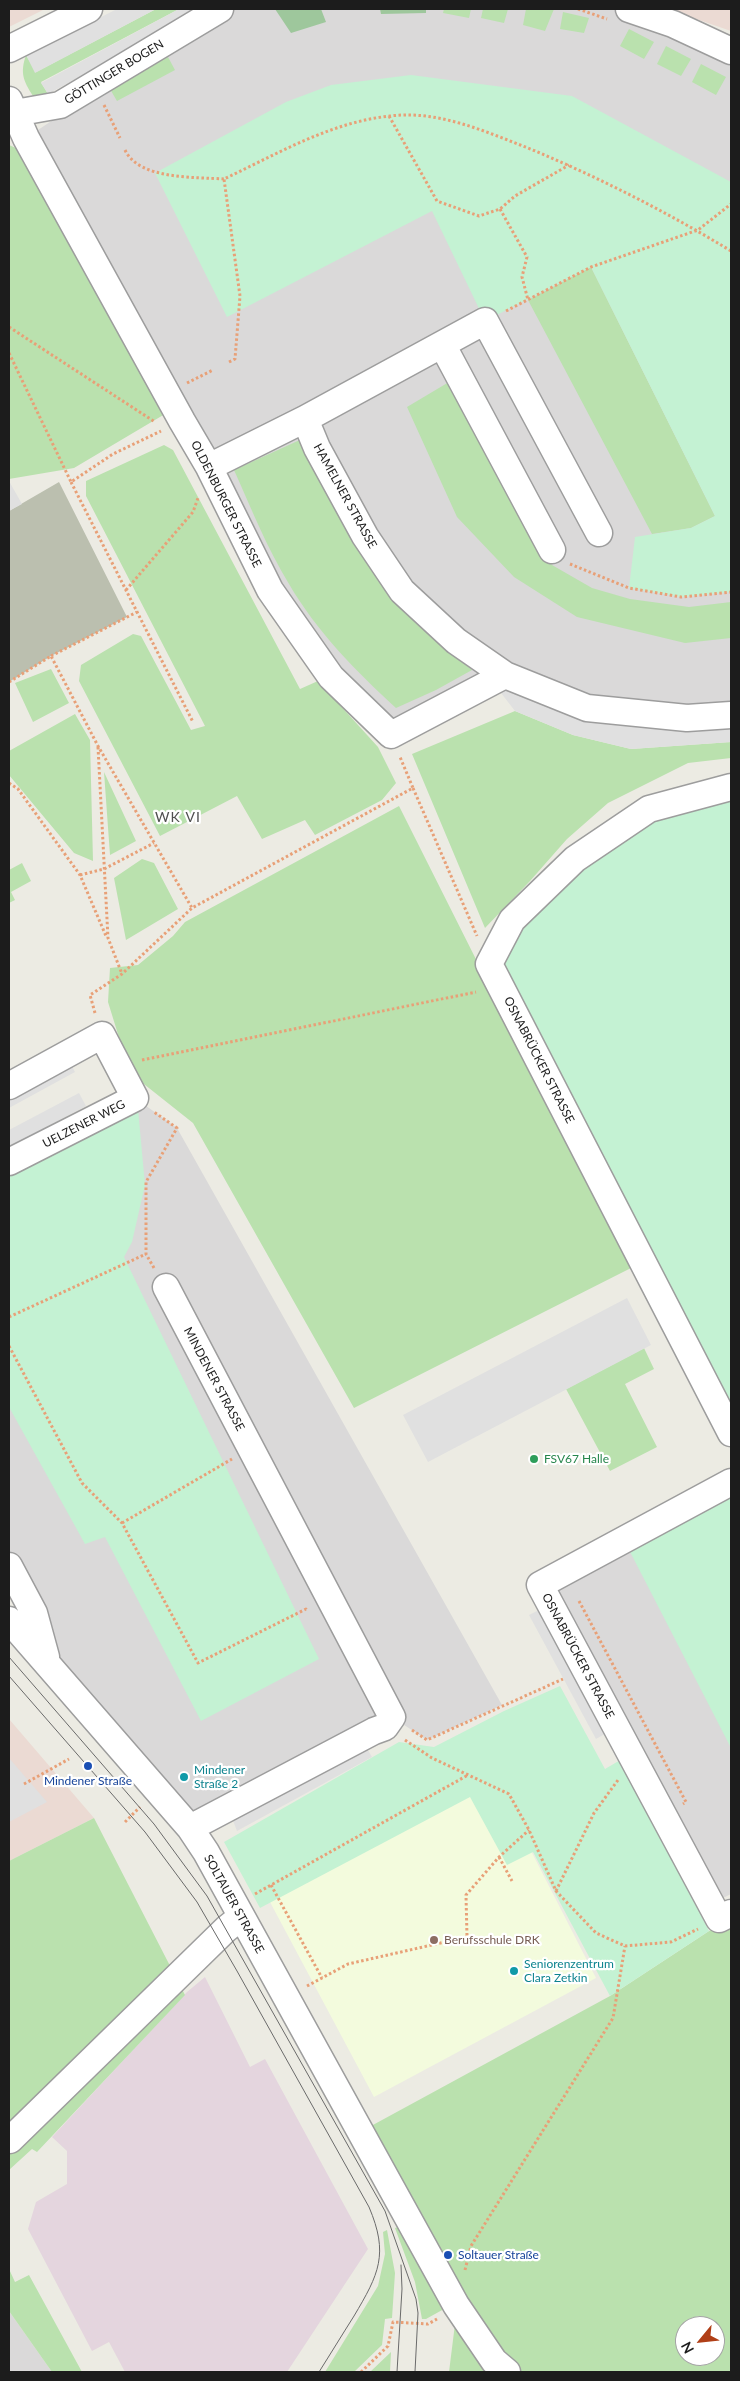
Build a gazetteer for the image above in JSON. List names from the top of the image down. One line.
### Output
{"streets":{"street":["GÖTTINGER BOGEN","HAMELNER STRASSE","OLDENBURGER STRASSE","OSNABRÜCKER STRASSE","UELZENER WEG","MINDENER STRASSE","SOLTAUER STRASSE"]},"crossings":[["GÖTTINGER BOGEN","OLDENBURGER STRASSE"]],"districts":["WK VI"],"places":["FSV67 Halle","Mindener Straße","Mindener Straße 2","Berufsschule DRK","Seniorenzentrum Clara Zetkin","Soltauer Straße"],"north":"bottom left"}
